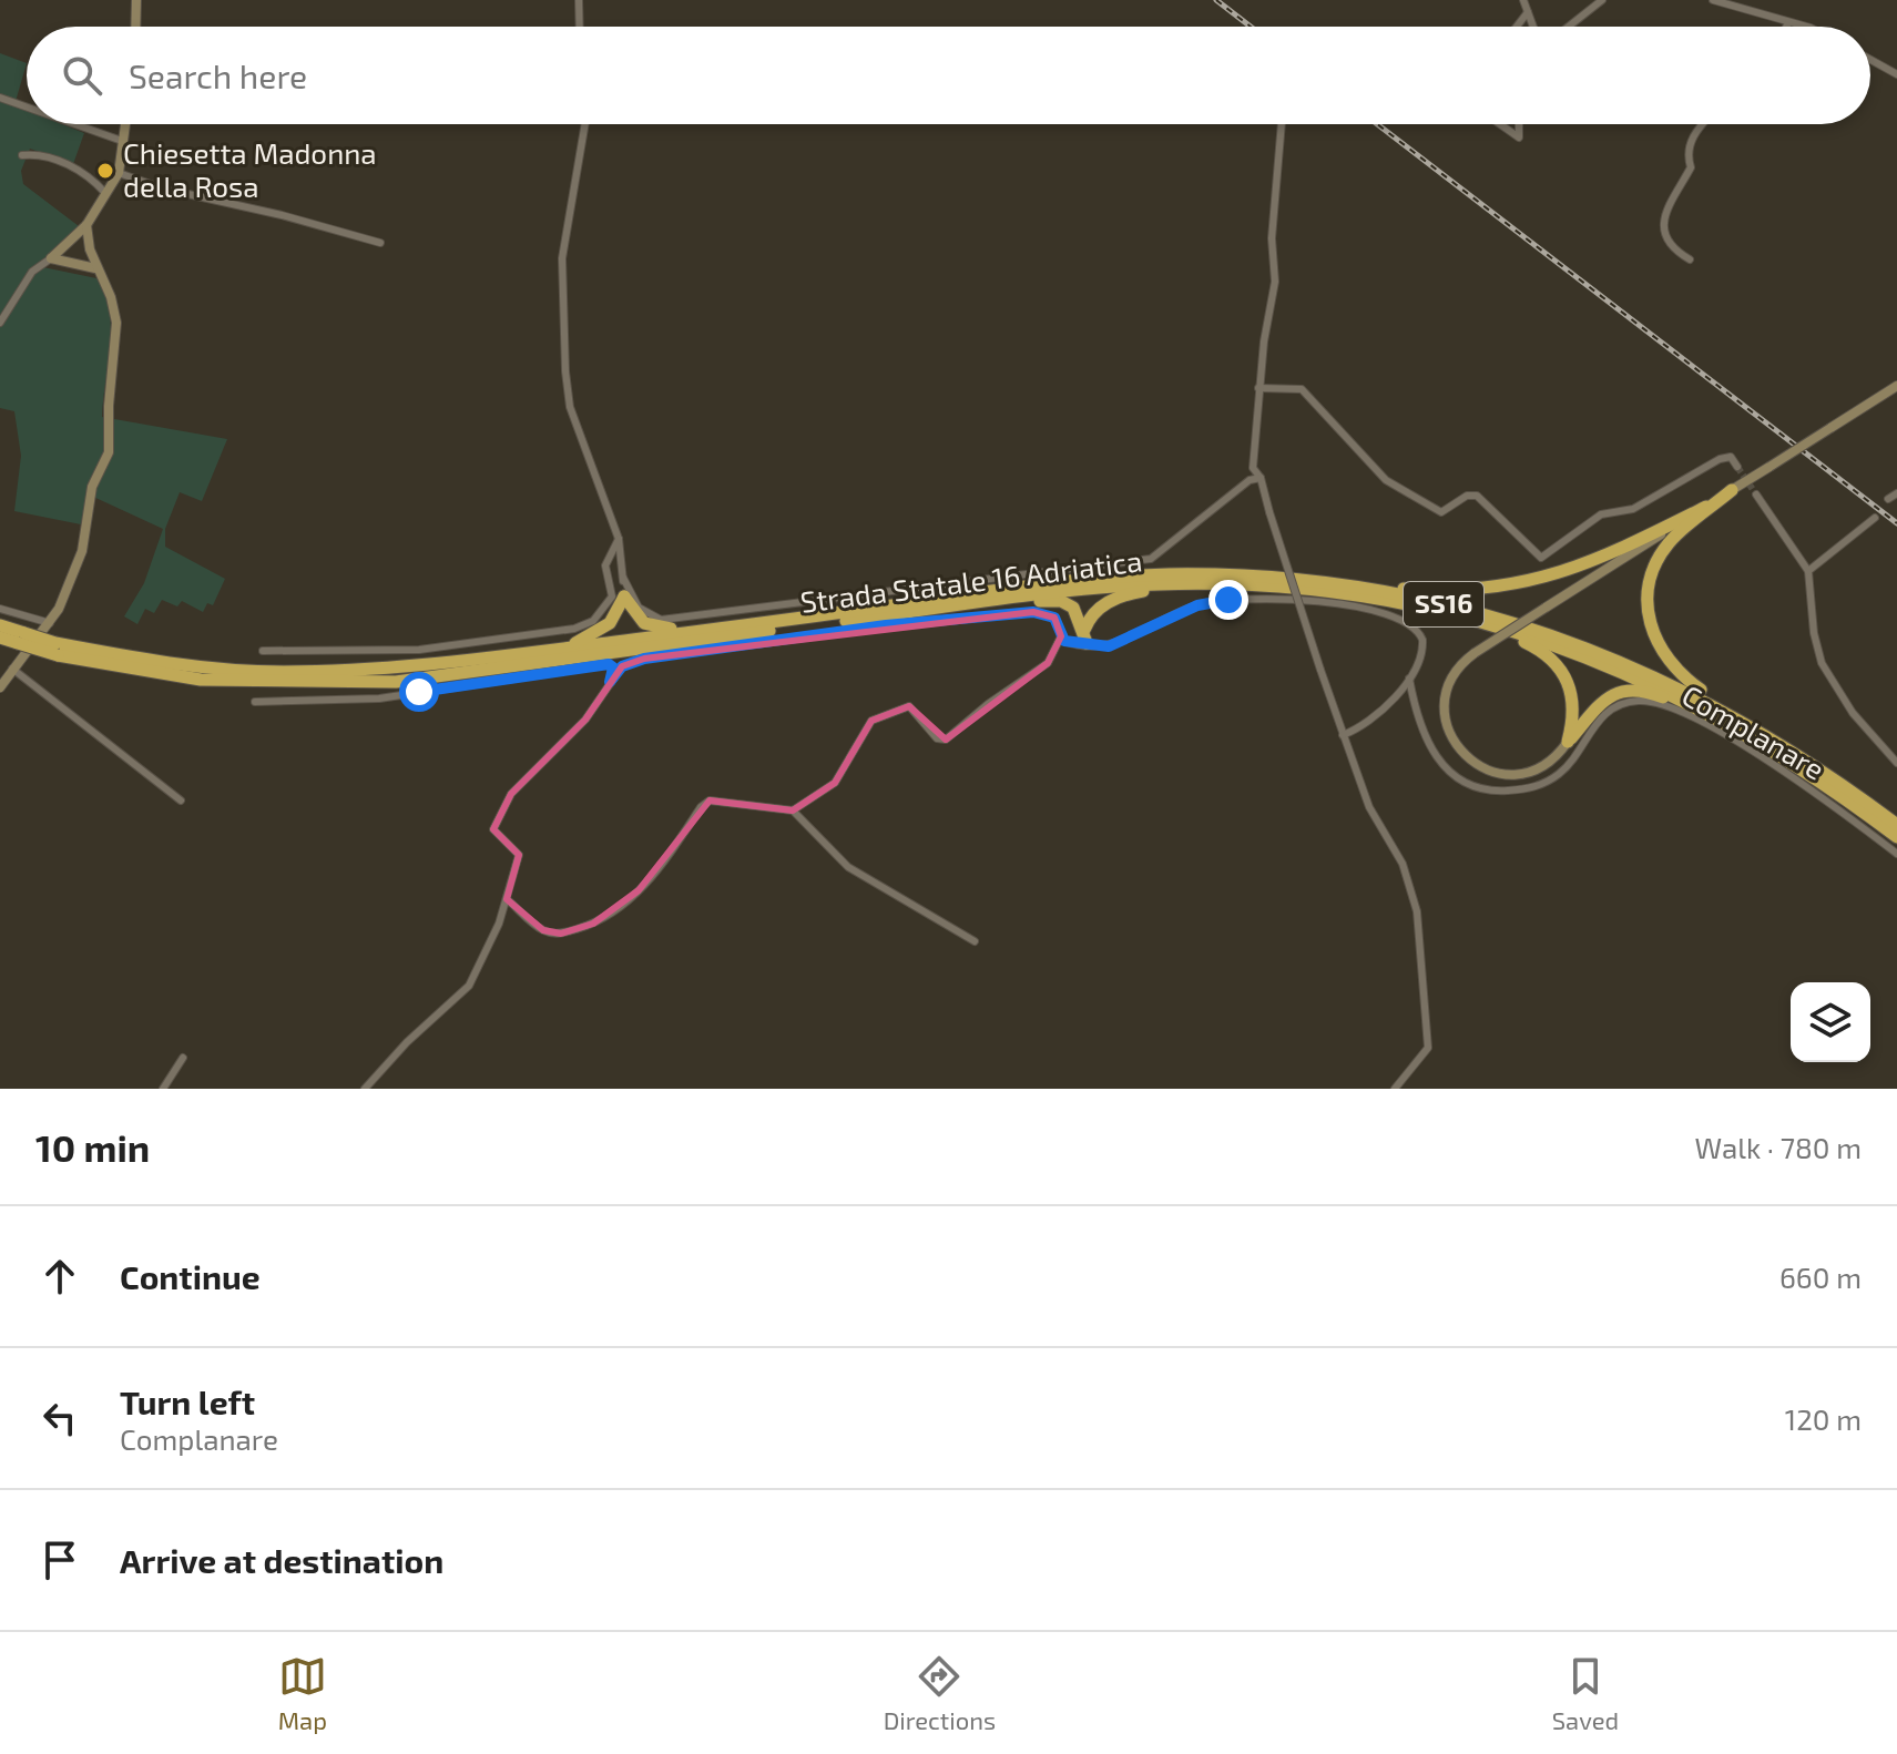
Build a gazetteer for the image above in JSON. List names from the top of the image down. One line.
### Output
{"streets":{"highway":["Strada Statale 16 Adriatica","SS16"],"street":["Complanare"]},"crossings":[["Strada Statale 16 Adriatica","SS16"]],"places":["Chiesetta Madonna della Rosa"],"page":{"search":"Search here","heading":["10 min","Walk · 780 m"],"list":[["Continue","660 m"],["Turn left","Complanare","120 m"],"Arrive at destination"],"nav":["Map","Directions","Saved"]}}
